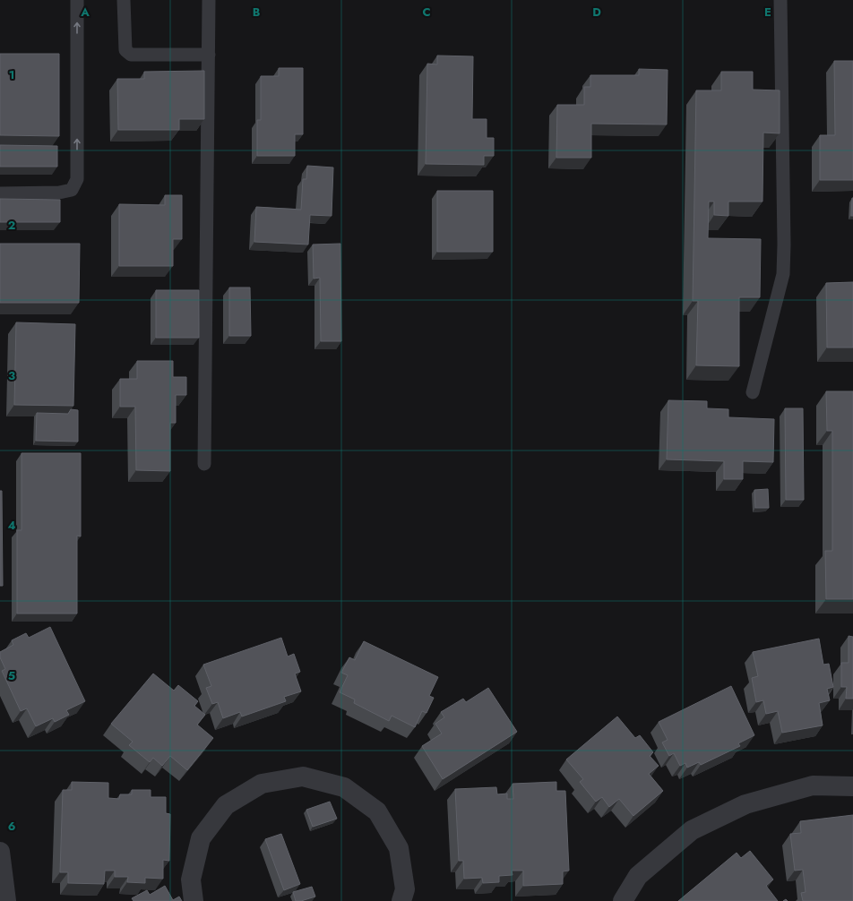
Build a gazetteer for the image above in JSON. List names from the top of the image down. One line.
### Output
{"grid":{"columns":["A","B","C","D","E"],"rows":["1","2","3","4","5","6"]}}
